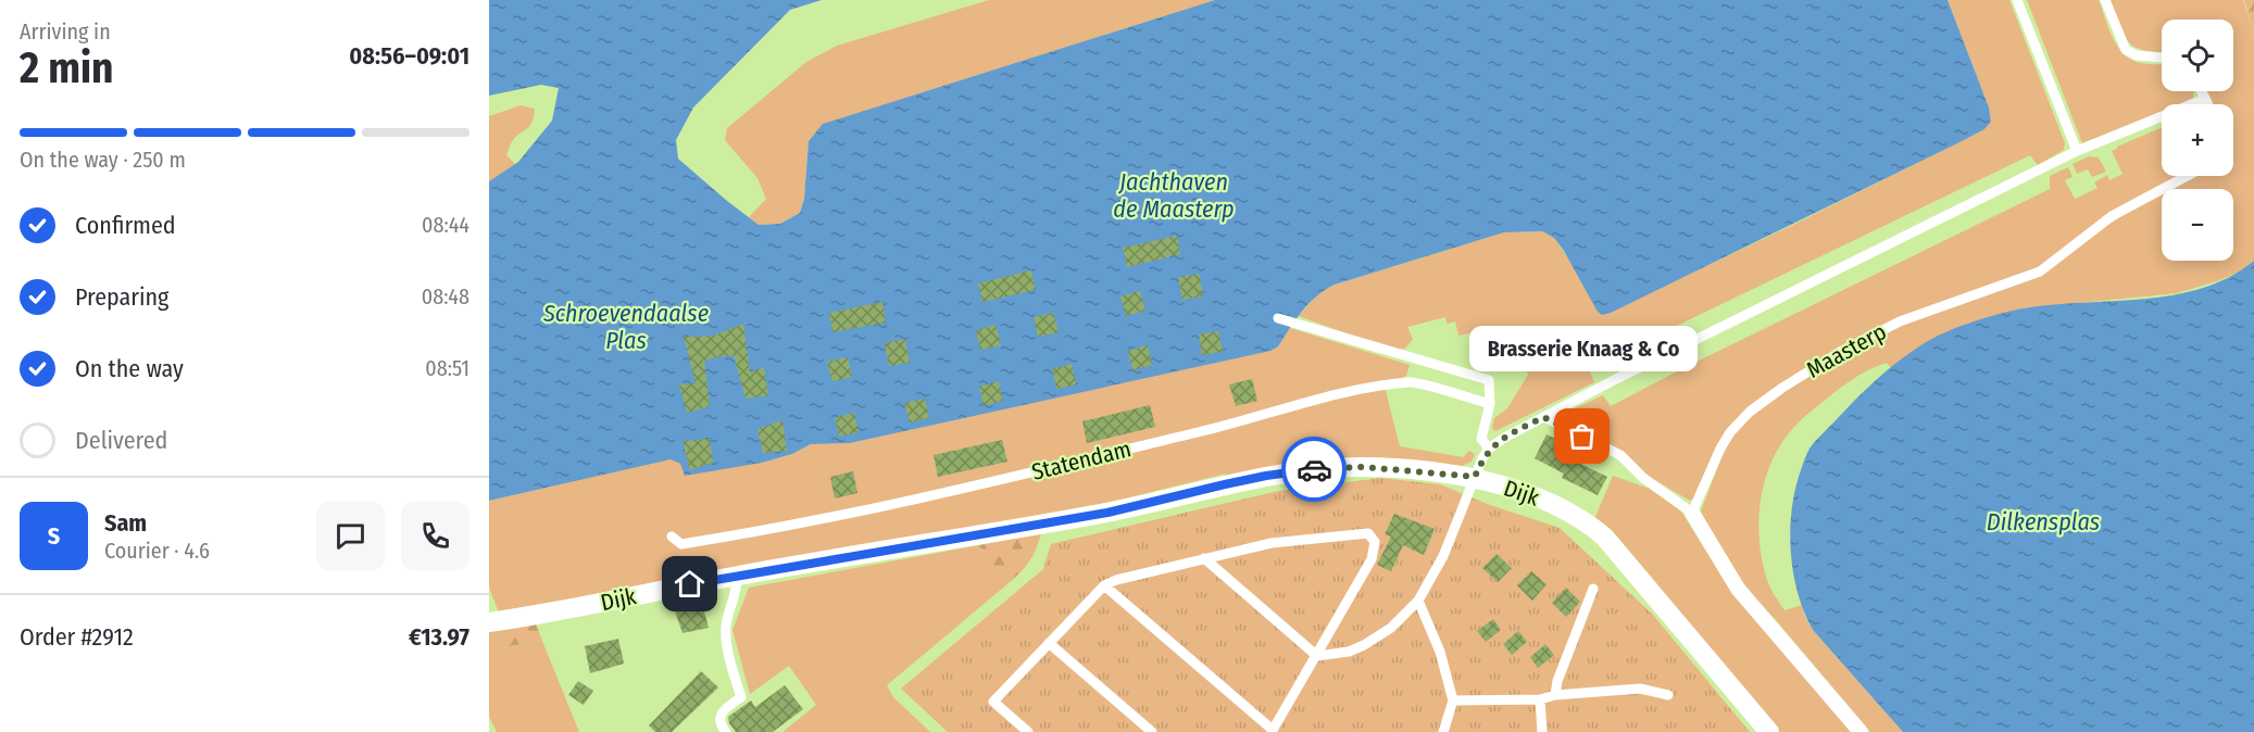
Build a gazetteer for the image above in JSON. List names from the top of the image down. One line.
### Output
{"streets":{"street":["Dijk"],"lane":["Maasterp","Statendam"]},"water":["Jachthaven de Maasterp","Schroevendaalse Plas","Dilkensplas"],"places":["Brasserie Knaag & Co"],"page":{"heading":["2 min","Arriving in","08:56–09:01"],"panel":["Sam","Courier · 4.6","Order #2912","€13.97"],"map_buttons":["+","−"],"bar":"On the way · 250 m","list":[["Confirmed","08:44"],["Preparing","08:48"],["On the way","08:51"],"Delivered"],"bubble":"Brasserie Knaag & Co","round":"S"}}
